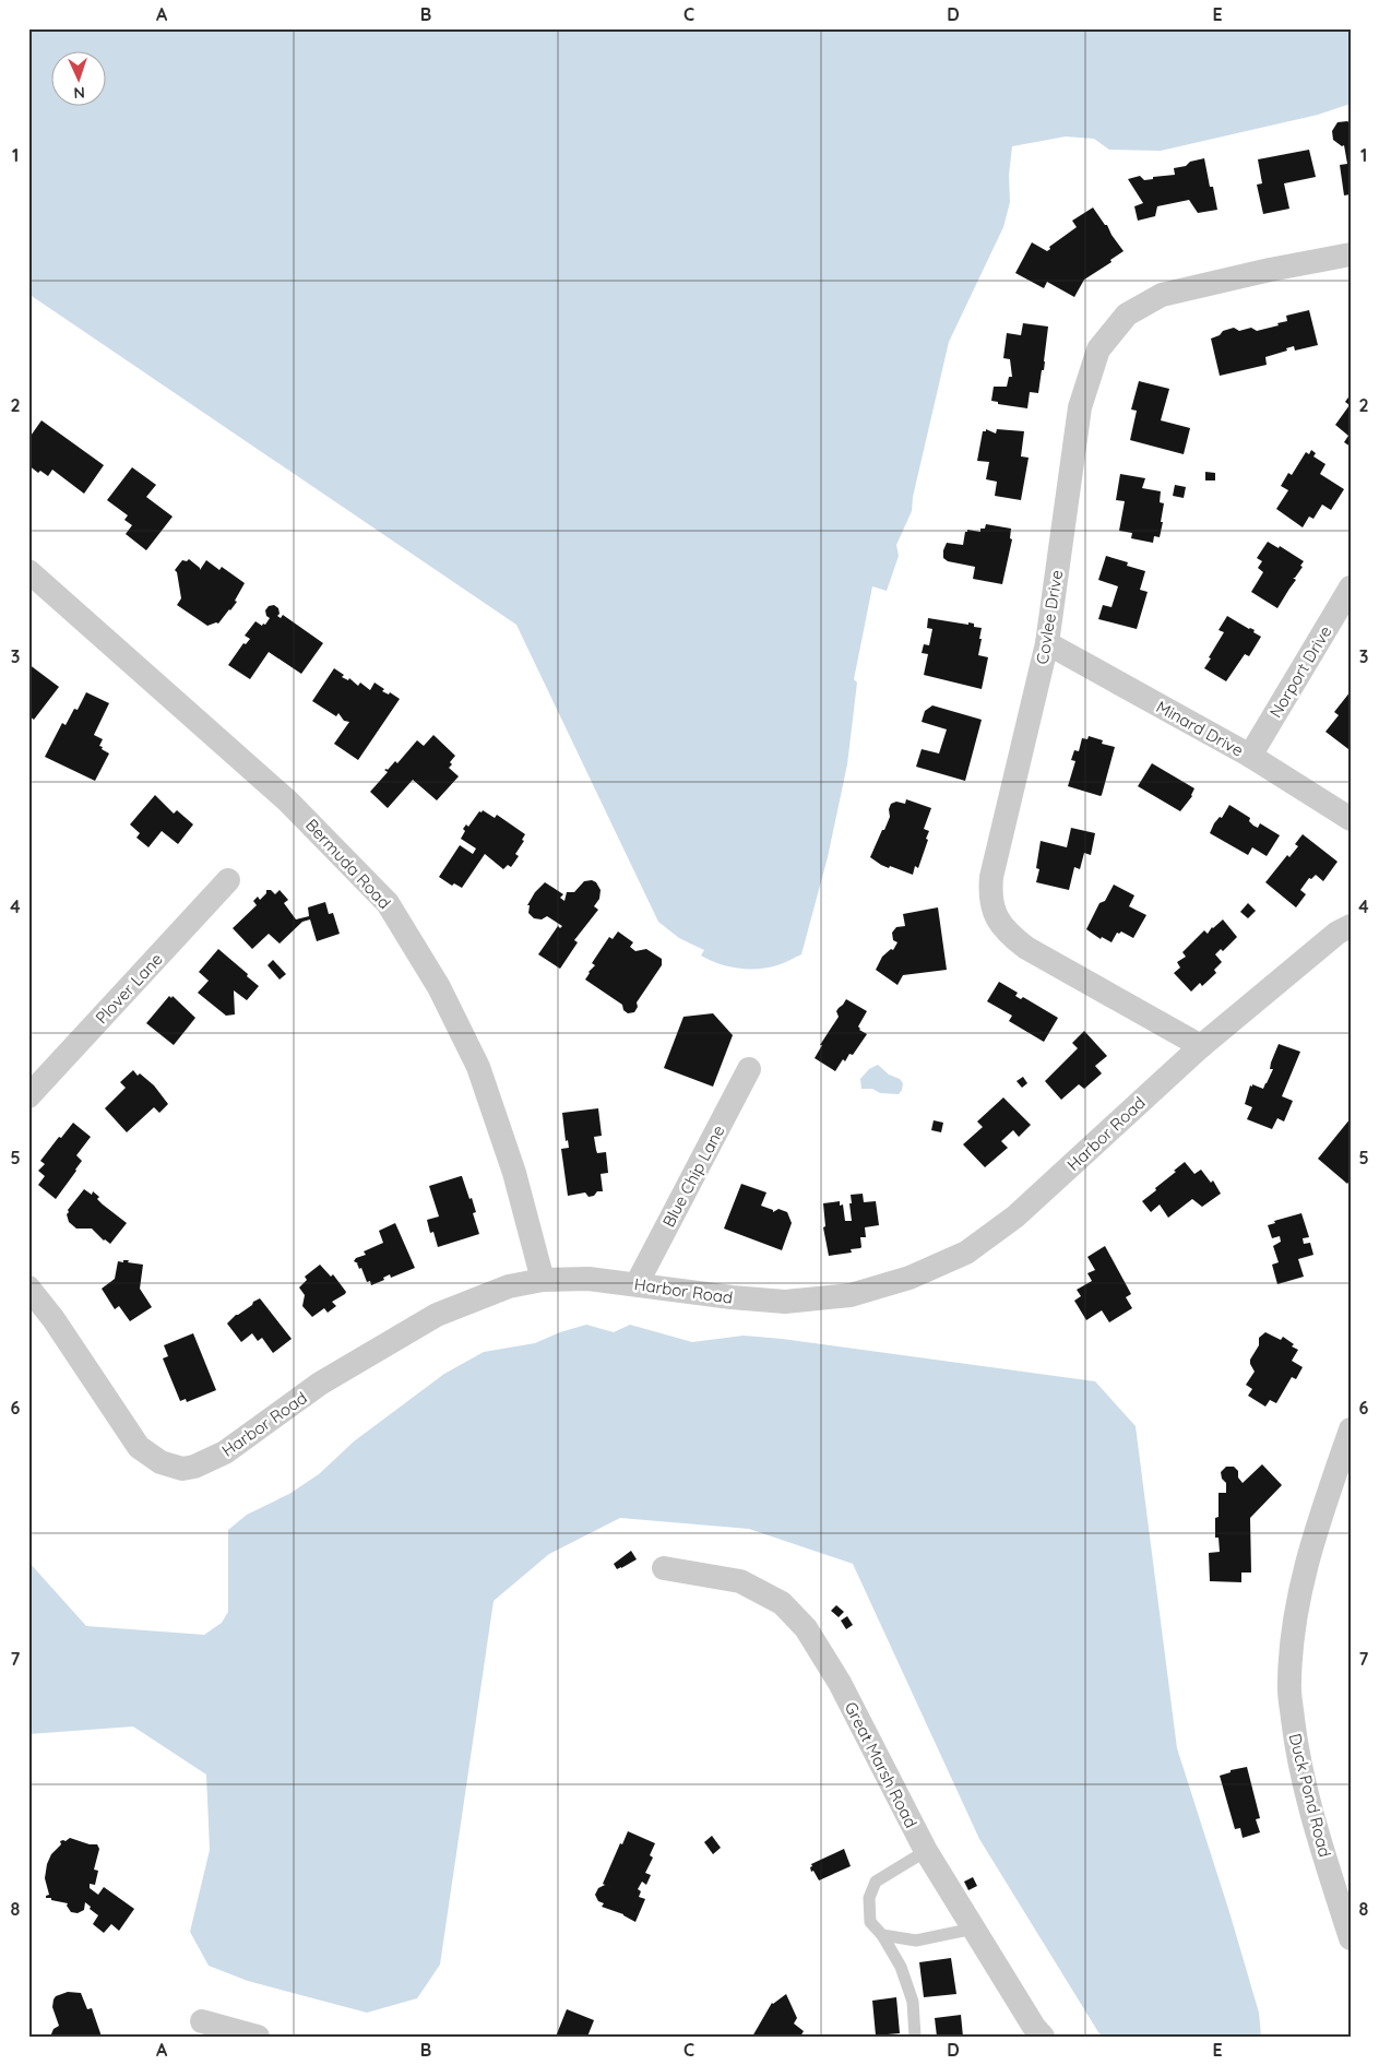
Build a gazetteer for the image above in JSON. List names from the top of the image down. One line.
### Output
{"streets":{"street":["Covlee Drive","Norport Drive","Minard Drive","Bermuda Road","Plover Lane","Harbor Road","Blue Chip Lane","Great Marsh Road","Duck Pond Road"]},"crossings":[["Covlee Drive","Minard Drive"],["Covlee Drive","Harbor Road"],["Norport Drive","Minard Drive"],["Bermuda Road","Harbor Road"],["Harbor Road","Blue Chip Lane"]],"north":"bottom","grid":{"columns":["A","B","C","D","E"],"rows":["1","2","3","4","5","6","7","8"]}}
